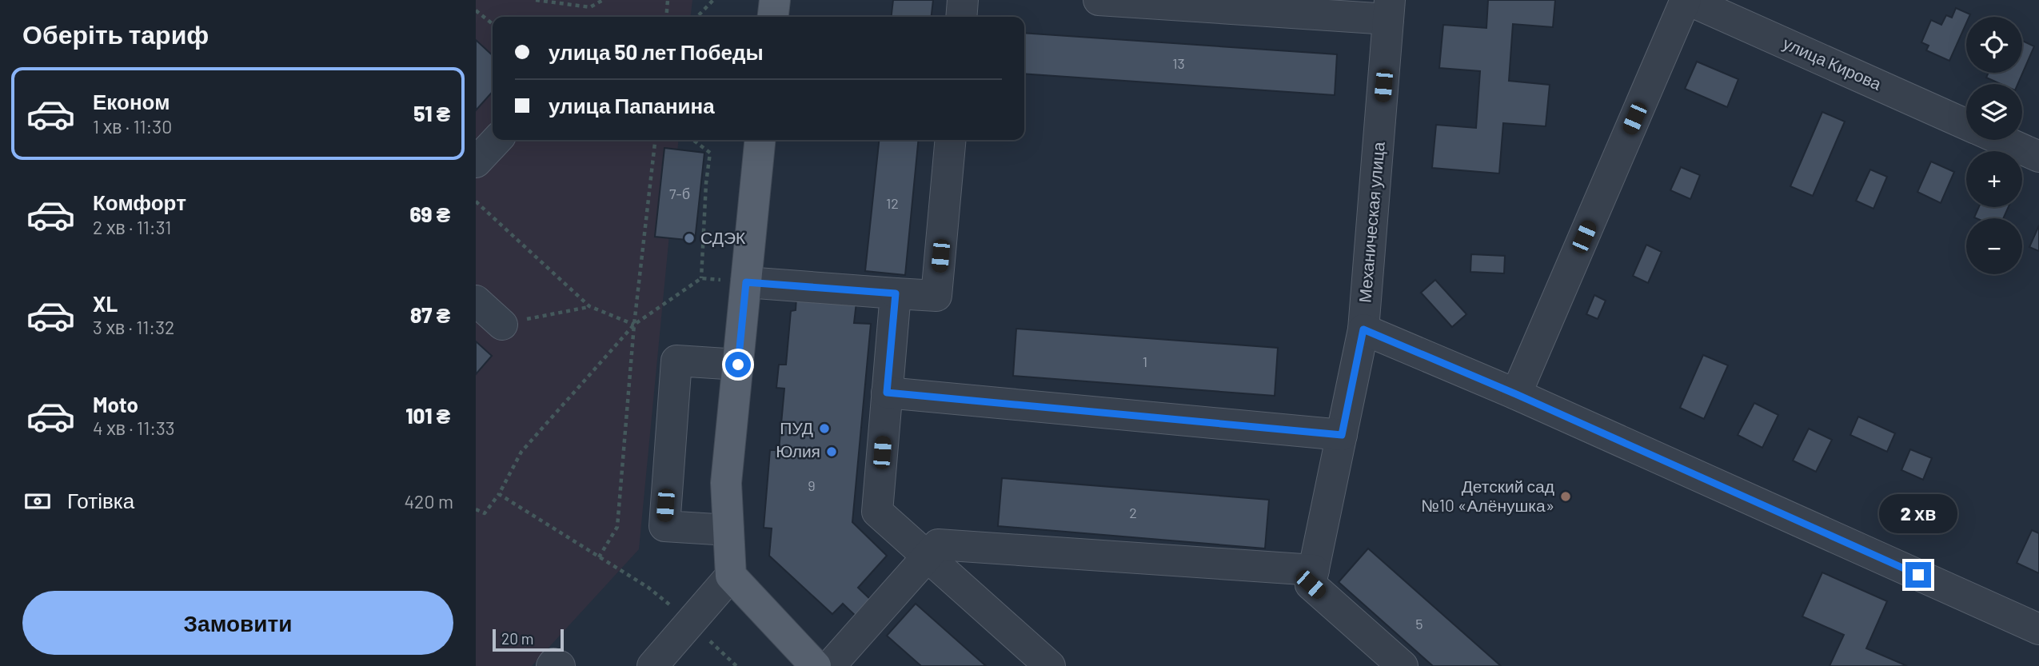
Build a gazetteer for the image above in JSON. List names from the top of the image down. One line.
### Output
{"streets":{"street":["улица Кирова","Механическая улица"]},"places":["СДЭК","ПУД","Юлия","Детский сад №10 «Алёнушка»"],"house_numbers":["13","7-б","12","1","9","2","5"],"scale_bar":"20 m","page":{"heading":"Оберіть тариф","map_buttons":["+","−"],"banner":["улица 50 лет Победы","улица Папанина"],"list":[{"name":"Економ","note":"1 хв · 11:30","value":"51 ₴"},{"name":"Комфорт","note":"2 хв · 11:31","value":"69 ₴"},{"name":"XL","note":"3 хв · 11:32","value":"87 ₴"},{"name":"Moto","note":"4 хв · 11:33","value":"101 ₴"}],"pay":["Готівка","420 m"],"bubble":"2 хв","buttons":"Замовити","scale":"20 m"}}
